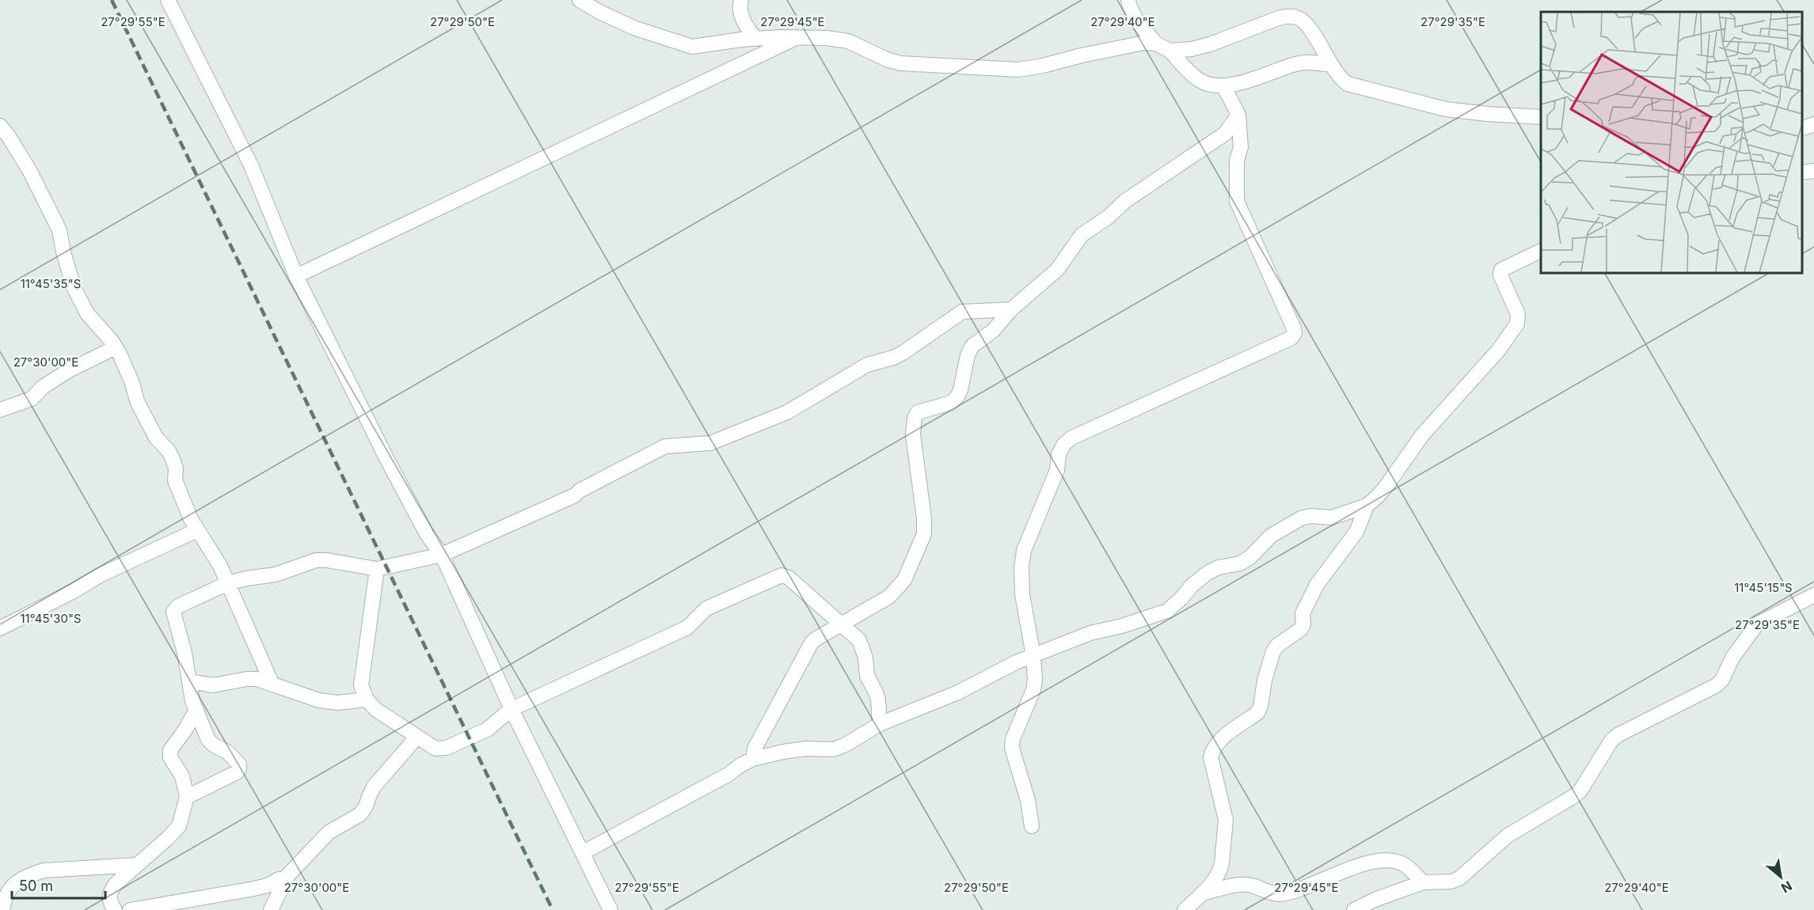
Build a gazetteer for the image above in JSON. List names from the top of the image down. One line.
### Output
{"scale_bar":"50 m","north":"bottom right","coordinates":["27°29'45\"E","27°29'40\"E","27°29'55\"E","27°29'50\"E","27°29'35\"E","11°45'35\"S","27°30'00\"E","11°45'15\"S","11°45'30\"S"]}
